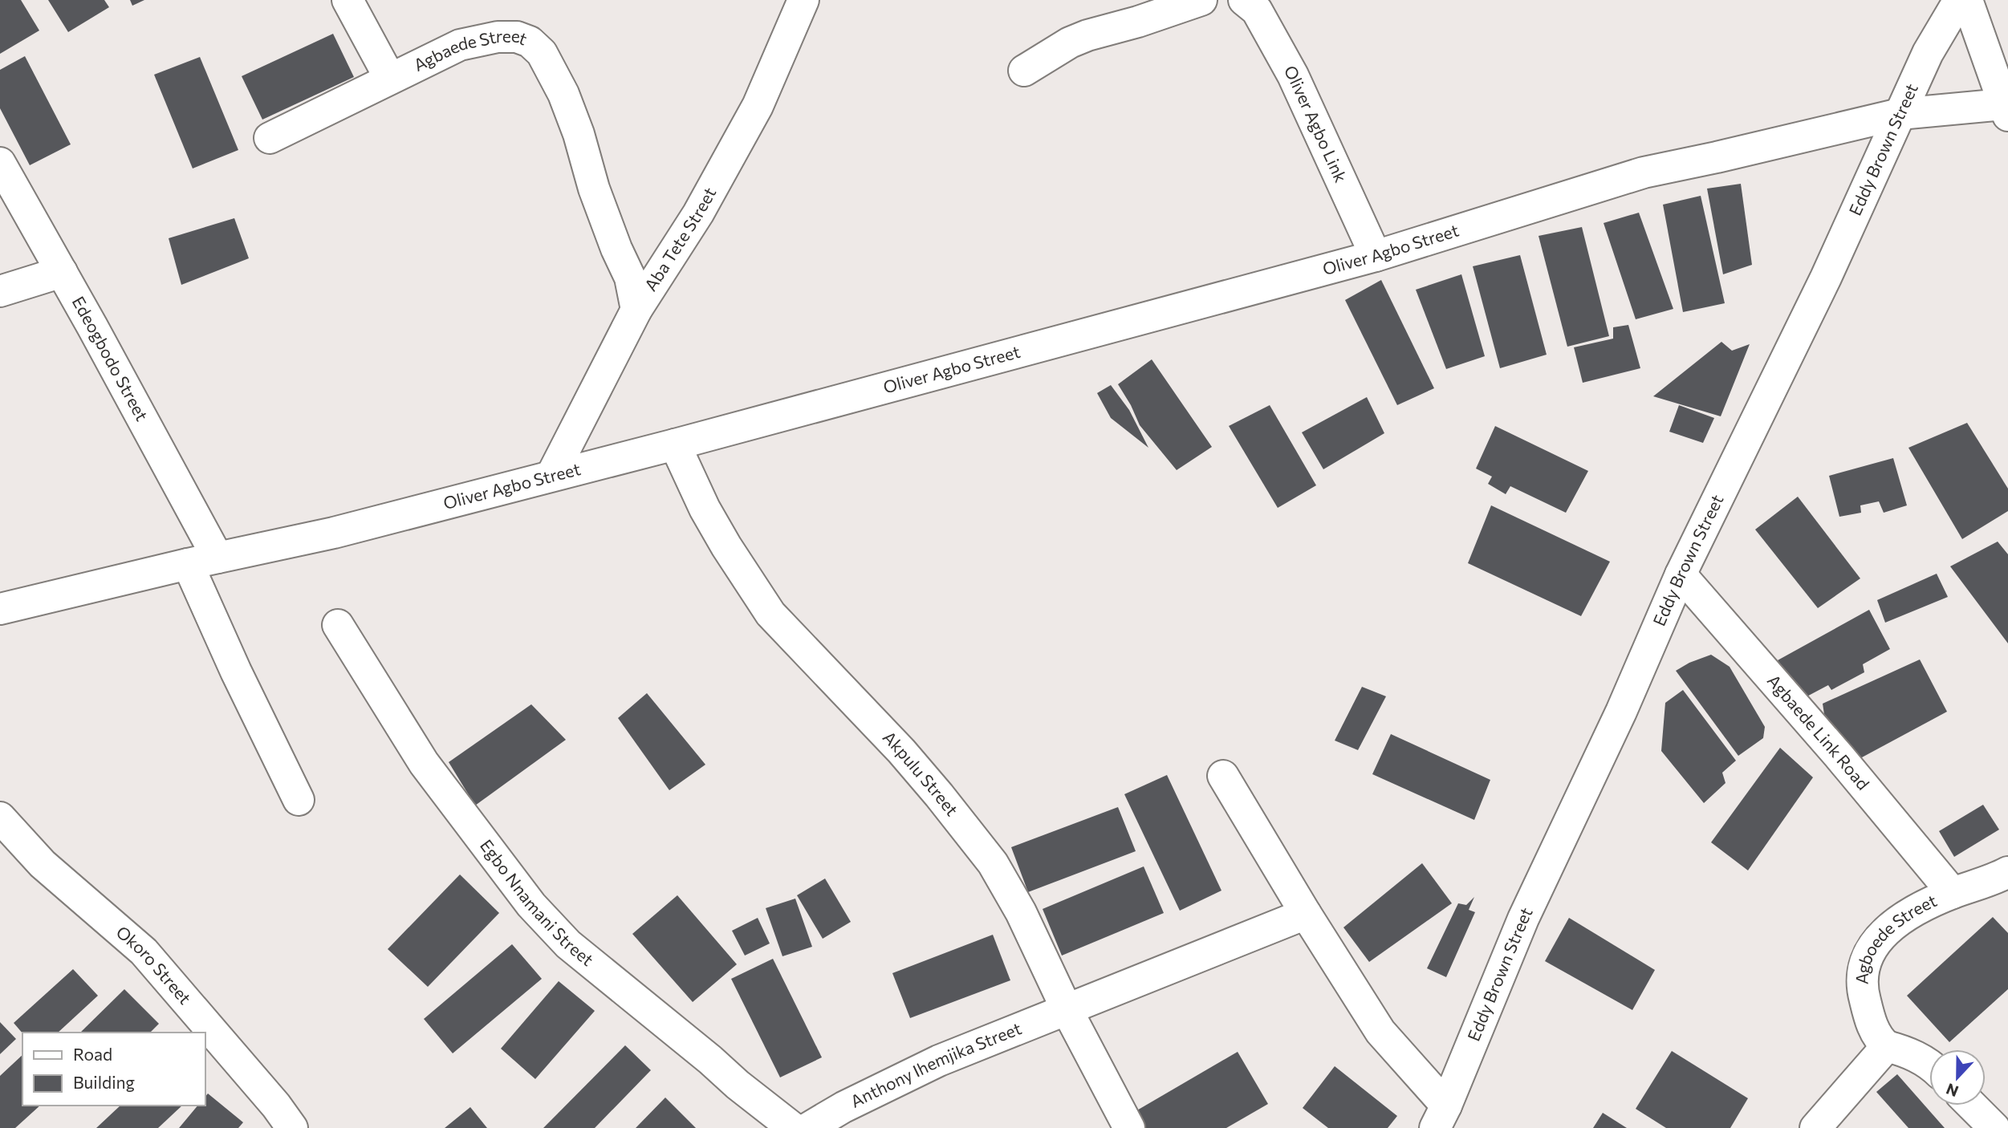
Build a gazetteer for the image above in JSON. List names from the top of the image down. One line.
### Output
{"streets":{"street":["Agbaede Street","Oliver Agbo Link","Eddy Brown Street","Aba Tete Street","Oliver Agbo Street","Edeogbodo Street","Agbaede Link Road","Akpulu Street","Egbo Nnamani Street","Agboede Street","Okoro Street","Anthony Ihemjika Street"]},"crossings":[["Agbaede Street","Aba Tete Street"],["Oliver Agbo Link","Oliver Agbo Street"],["Eddy Brown Street","Oliver Agbo Street"],["Eddy Brown Street","Agbaede Link Road"],["Aba Tete Street","Oliver Agbo Street"],["Oliver Agbo Street","Edeogbodo Street"],["Oliver Agbo Street","Akpulu Street"],["Agbaede Link Road","Agboede Street"],["Akpulu Street","Anthony Ihemjika Street"]],"legend":["Road","Building"],"north":"bottom"}
